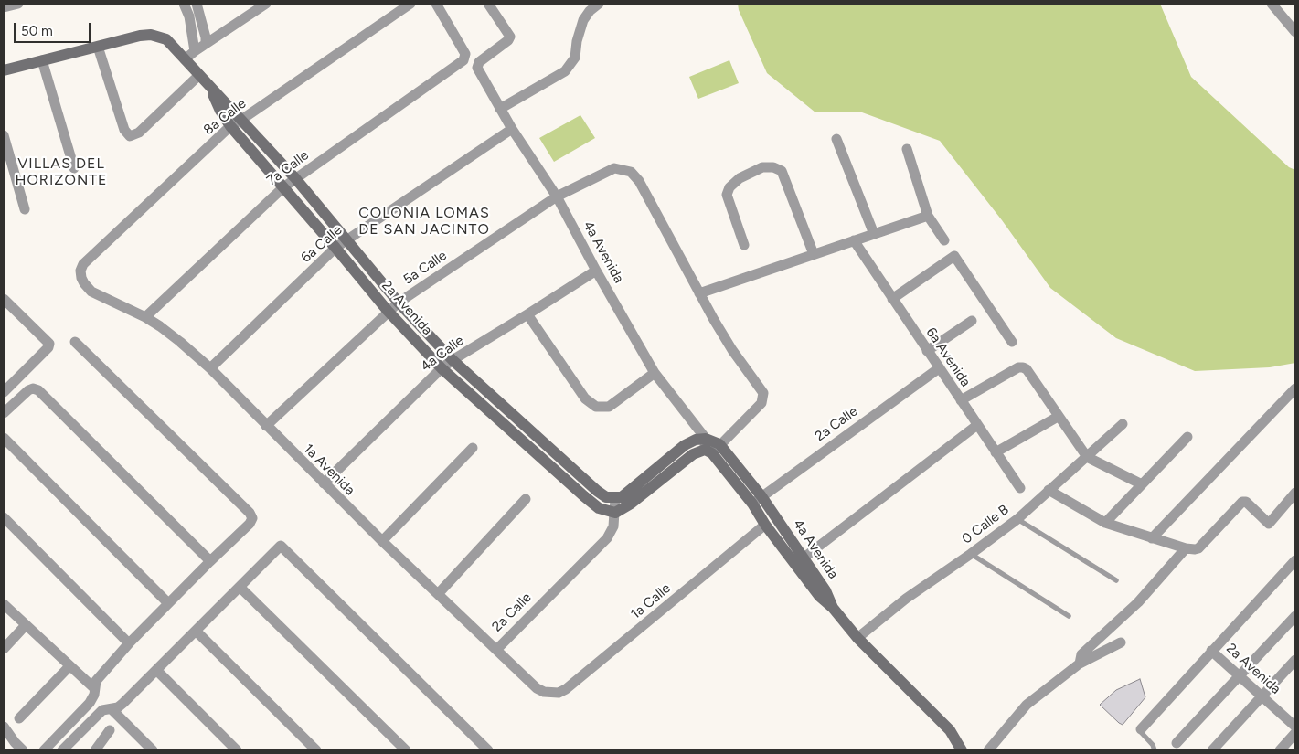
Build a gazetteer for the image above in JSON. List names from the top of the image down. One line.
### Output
{"streets":{"street":["8a Calle","7a Calle","6a Calle","4a Avenida","5a Calle","2a Avenida","4a Calle","6a Avenida","2a Calle","1a Avenida","0 Calle B","1a Calle"]},"crossings":[["8a Calle","2a Avenida"],["8a Calle","1a Avenida"],["7a Calle","2a Avenida"],["7a Calle","1a Avenida"],["6a Calle","4a Avenida"],["6a Calle","2a Avenida"],["6a Calle","1a Avenida"],["4a Avenida","5a Calle"],["4a Avenida","4a Calle"],["4a Avenida","2a Calle"],["4a Avenida","0 Calle B"],["4a Avenida","1a Calle"],["5a Calle","2a Avenida"],["5a Calle","1a Avenida"],["2a Avenida","4a Calle"],["2a Avenida","2a Calle"],["4a Calle","1a Avenida"],["6a Avenida","2a Calle"],["2a Calle","1a Avenida"],["1a Avenida","1a Calle"]],"districts":["VILLAS DEL HORIZONTE","COLONIA LOMAS DE SAN JACINTO"],"scale_bar":"50 m"}
